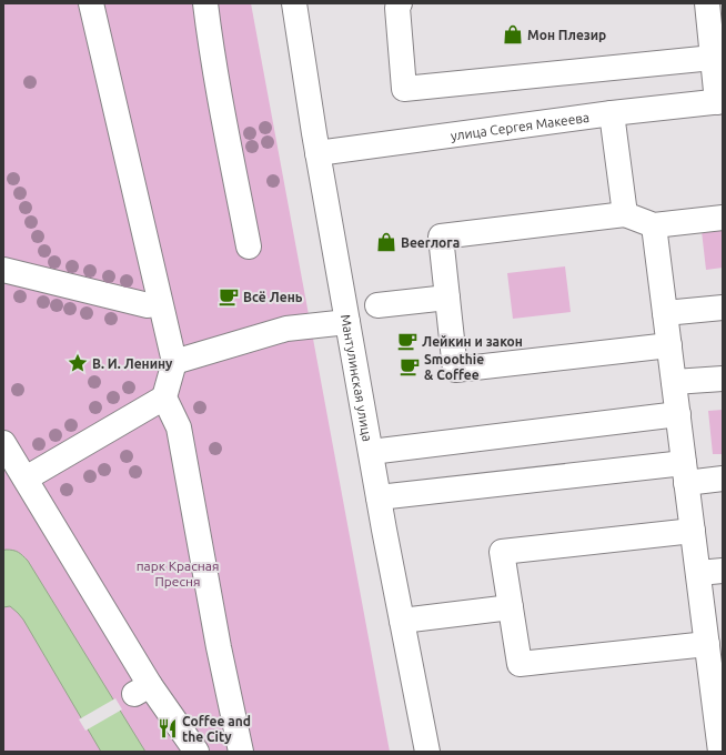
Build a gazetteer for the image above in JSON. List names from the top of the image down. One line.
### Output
{"streets":{"street":["улица Сергея Макеева","Мантулинская улица"]},"crossings":[["улица Сергея Макеева","Мантулинская улица"]],"parks":["парк Красная Пресня"],"places":{"shop":["Мон Плезир","Beerлога"],"cafe":["Всё Лень","Лейкин и закон","Smoothie & Coffee"],"place":["В. И. Ленину"],"restaurant":["Coffee and the City"]}}
